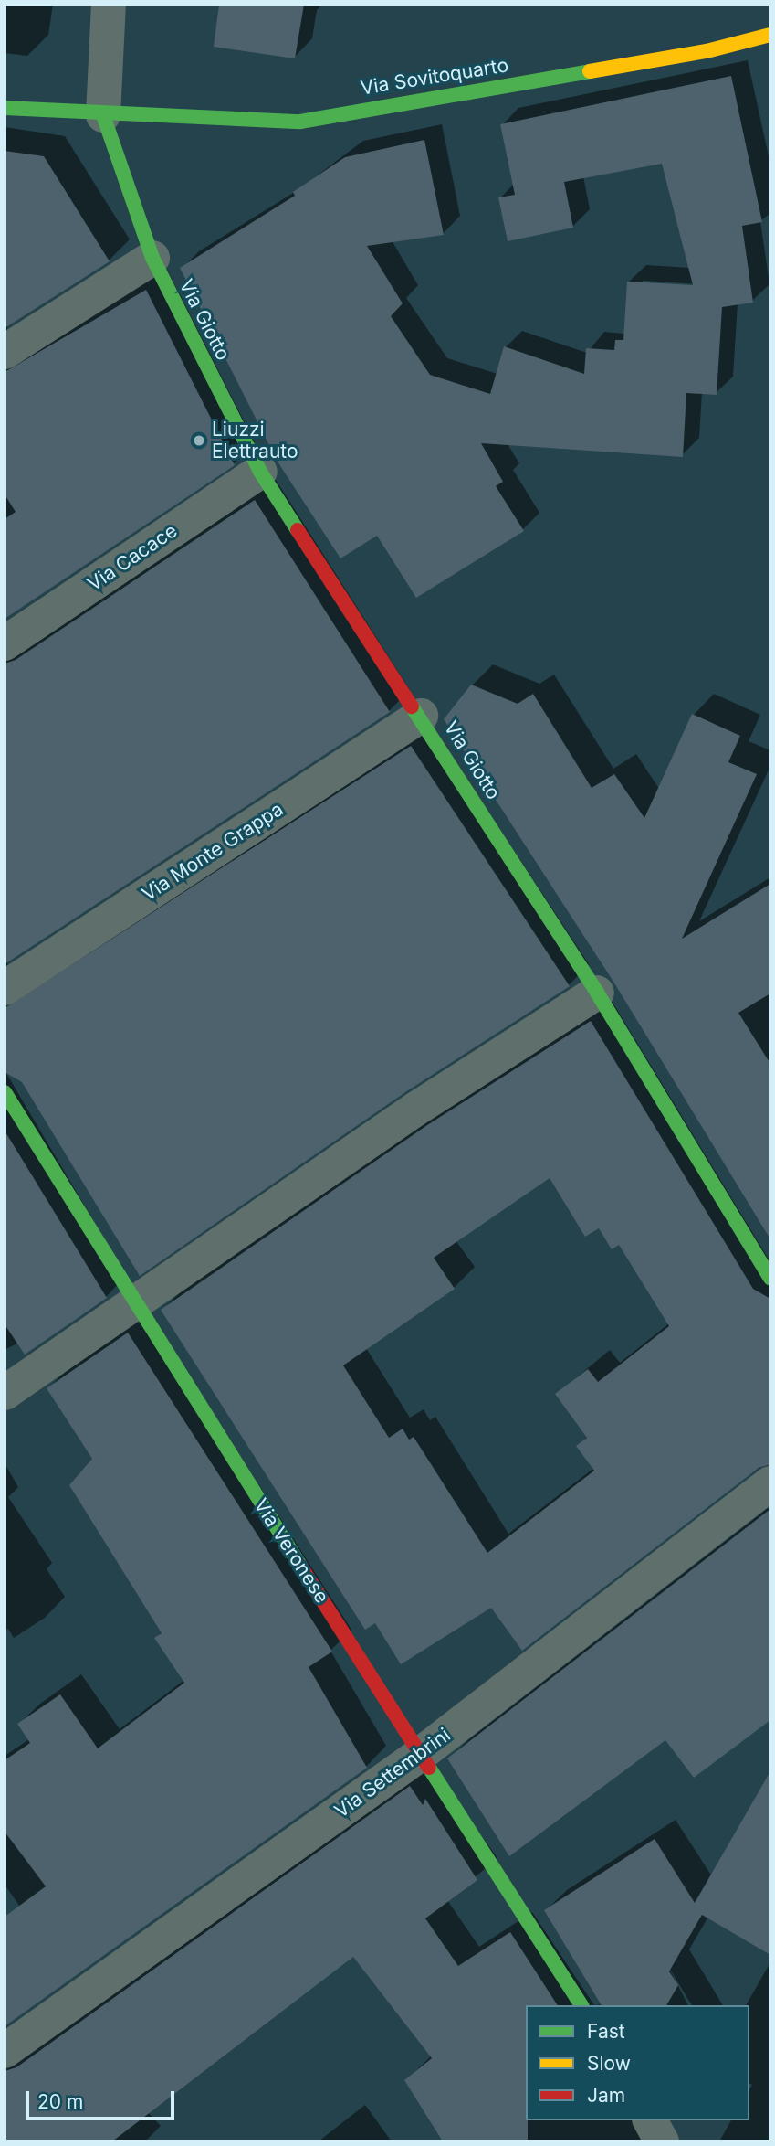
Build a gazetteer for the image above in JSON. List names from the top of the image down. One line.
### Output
{"streets":{"street":["Via Sovitoquarto","Via Giotto","Via Cacace","Via Monte Grappa","Via Veronese","Via Settembrini"]},"crossings":[["Via Sovitoquarto","Via Giotto"],["Via Giotto","Via Cacace"],["Via Giotto","Via Monte Grappa"],["Via Veronese","Via Settembrini"]],"places":["Liuzzi Elettrauto"],"legend":["Fast","Slow","Jam"],"scale_bar":"20 m"}
